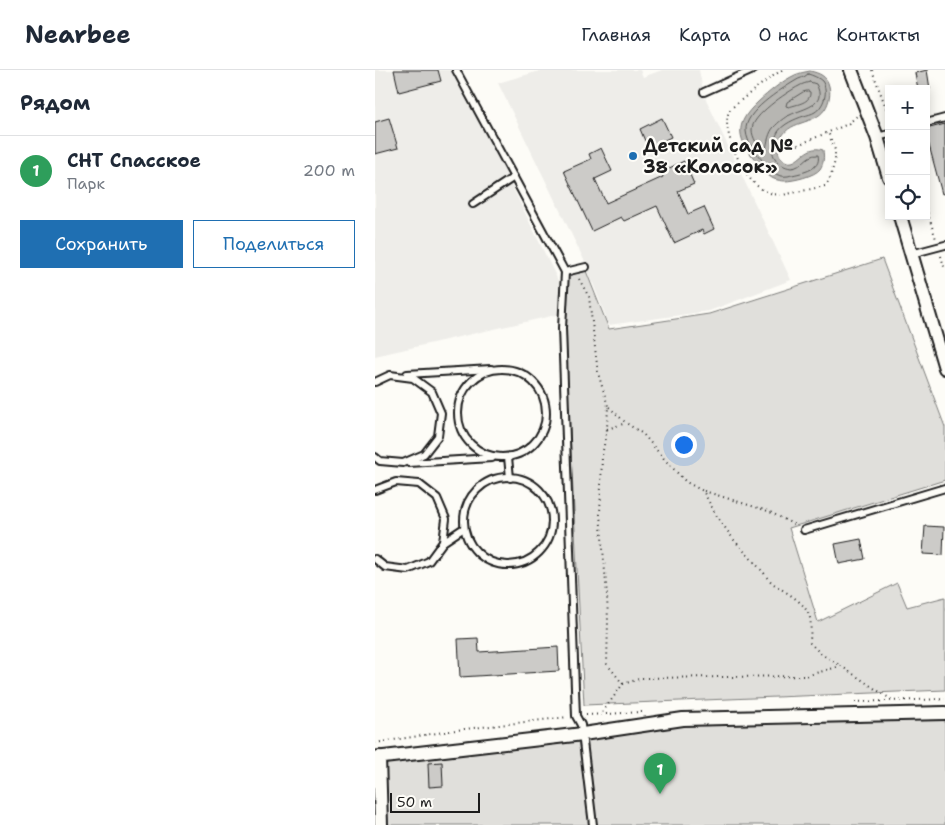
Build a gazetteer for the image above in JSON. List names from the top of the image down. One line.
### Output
{"places":["Детский сад № 38 «Колосок»"],"scale_bar":"50 m","page":{"header":"Nearbee","nav":["Главная","Карта","О нас","Контакты"],"heading":"Рядом","map_buttons":["+","−"],"list":[{"mark":"1","name":"СНТ Спасское","note":"Парк","value":"200 m"}],"buttons":["Сохранить","Поделиться"],"pins":"1","scale":"50 m"}}
